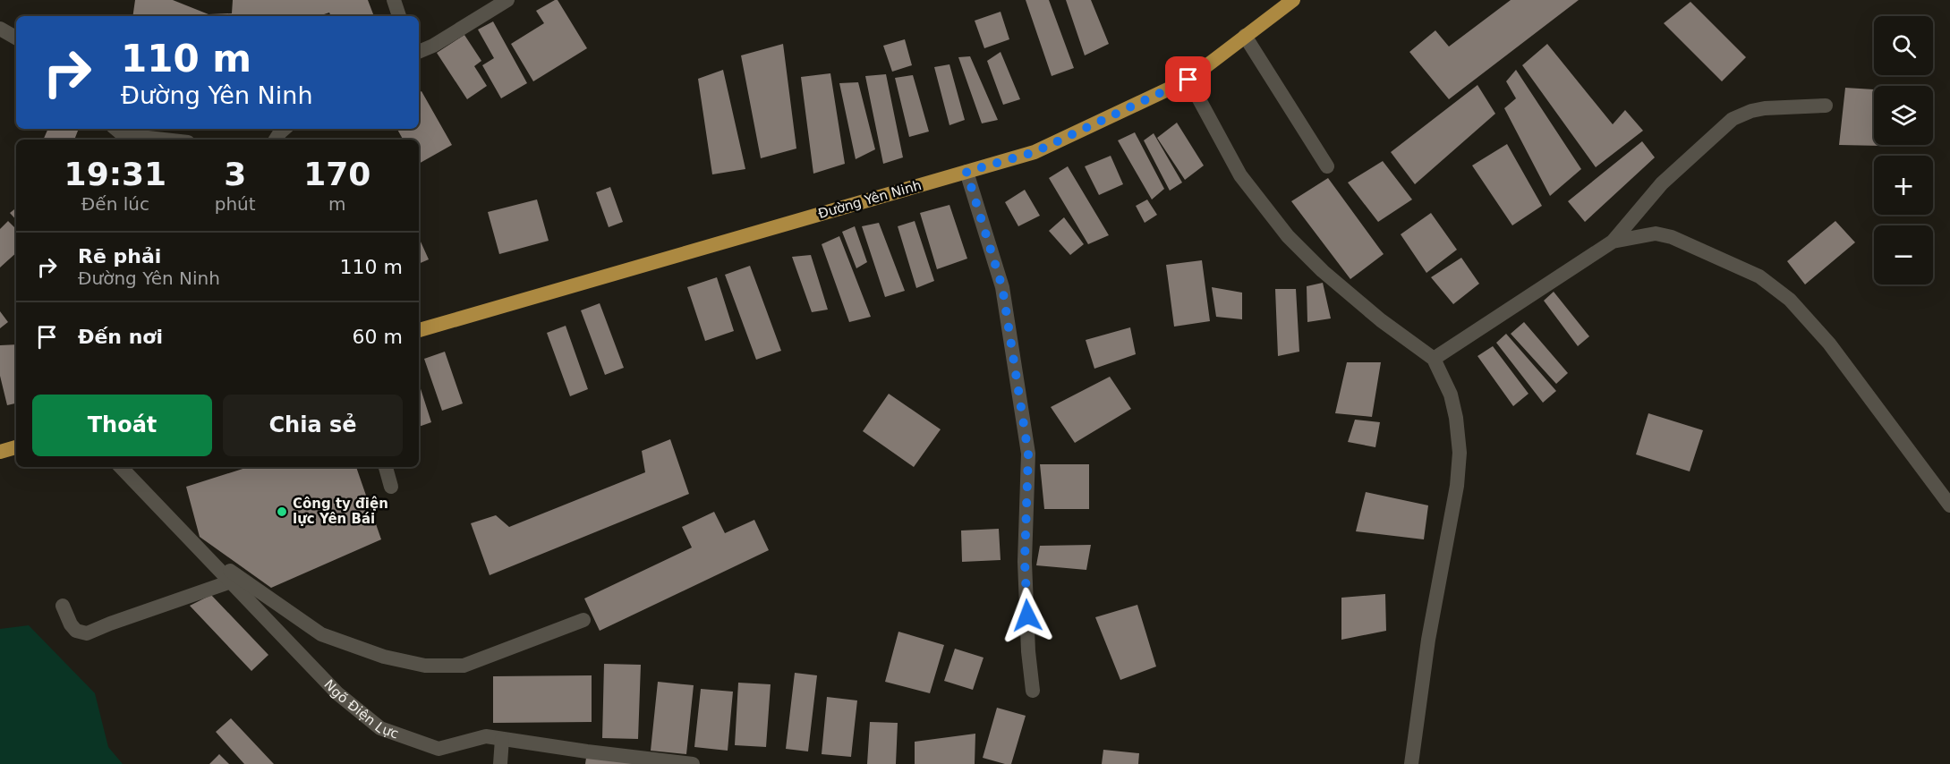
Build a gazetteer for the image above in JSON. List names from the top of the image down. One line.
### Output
{"streets":{"main road":["Đường Yên Ninh"],"street":["Ngõ Điện Lực"]},"places":["Công ty điện lực Yên Bái"],"page":{"map_buttons":["+","−"],"turn":["110 m","Đường Yên Ninh"],"eta":["19:31","Đến lúc","3","phút","170","m"],"list":[{"name":"Rẽ phải","note":"Đường Yên Ninh","value":"110 m"},{"name":"Đến nơi","value":"60 m"}],"buttons":["Thoát","Chia sẻ"]}}
